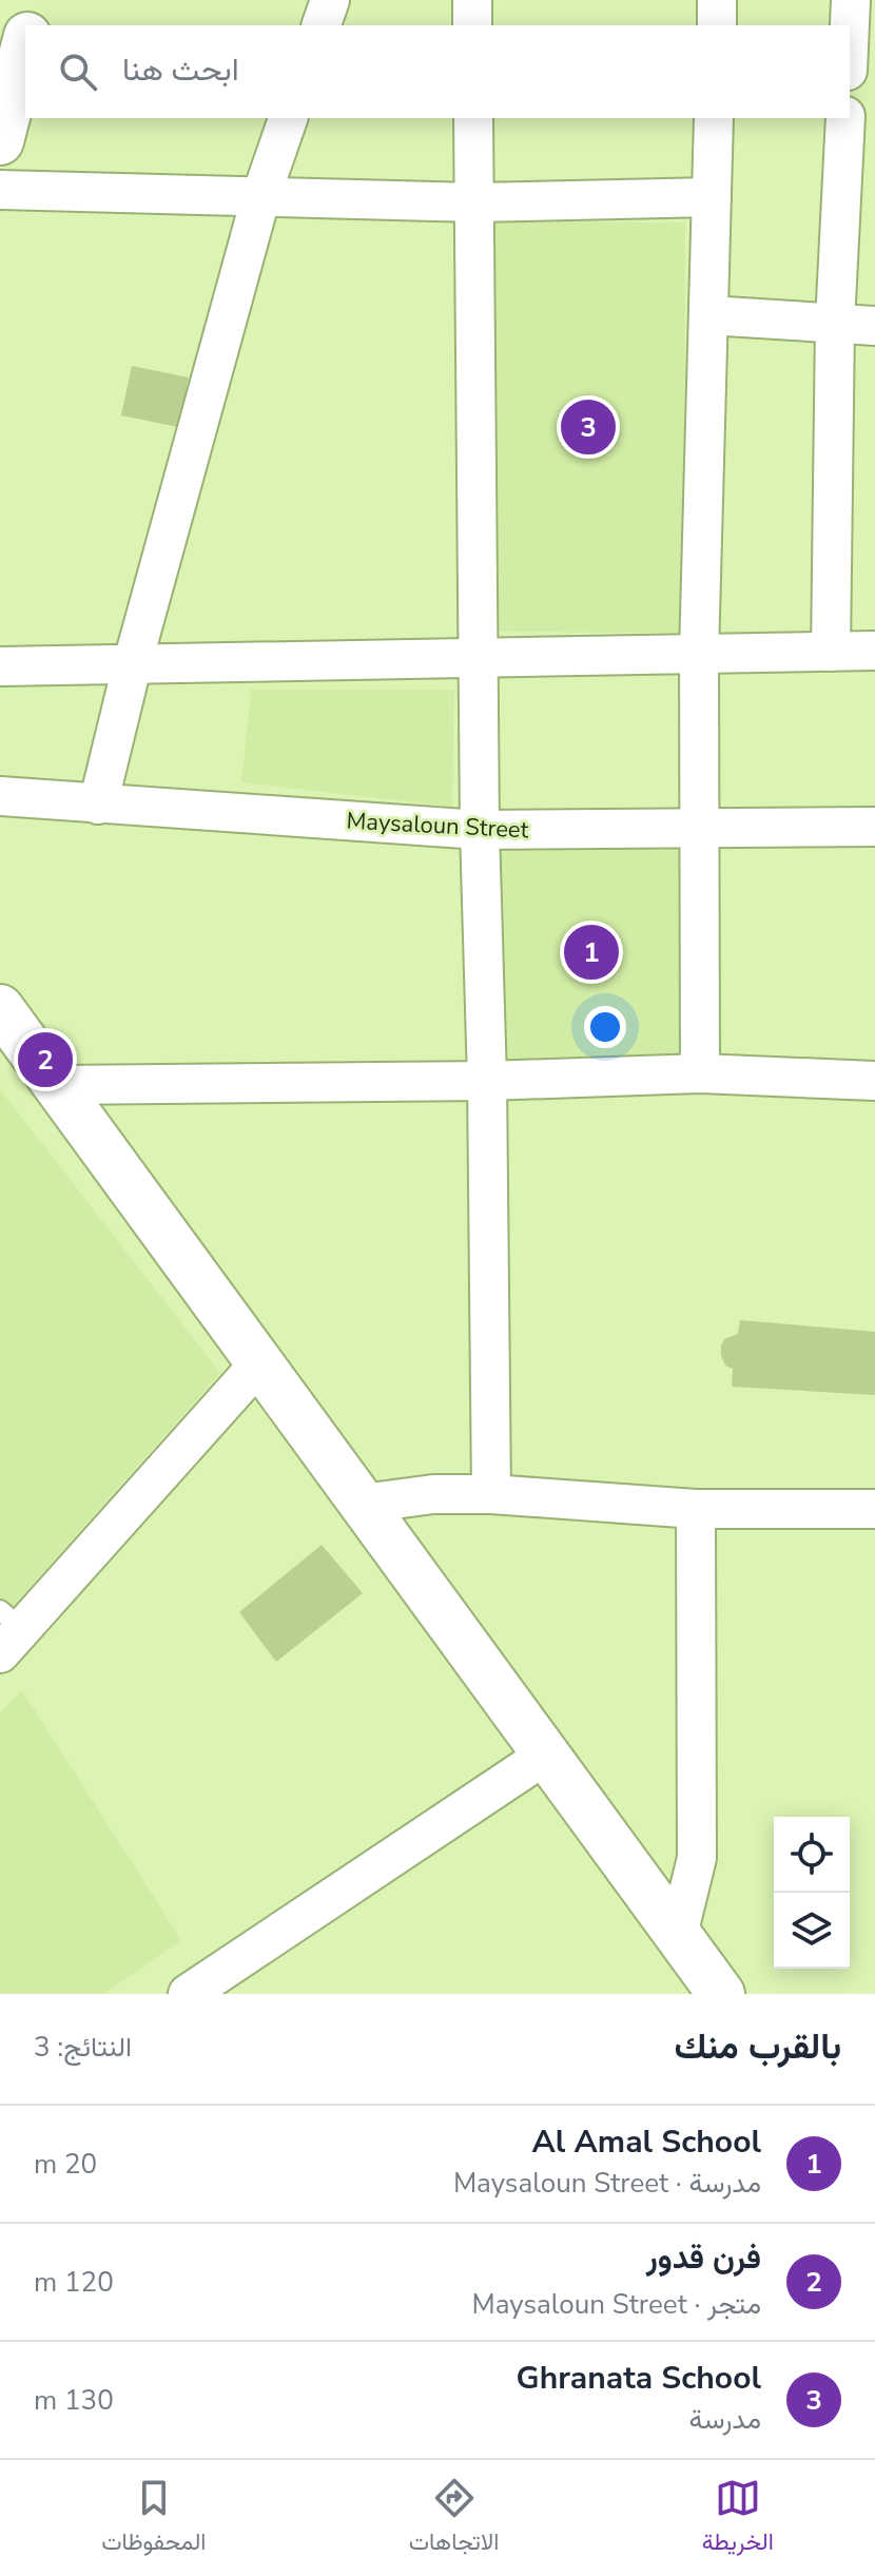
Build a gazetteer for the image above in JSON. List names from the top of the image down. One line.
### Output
{"streets":{"street":["Maysaloun Street"]},"page":{"search":"ابحث هنا","pins":["3","1","2"],"heading":["بالقرب منك","النتائج: 3"],"list":[{"mark":"1","name":"Al Amal School","note":"مدرسة · Maysaloun Street","value":"20 m"},{"mark":"2","name":"فرن قدور","note":"متجر · Maysaloun Street","value":"120 m"},{"mark":"3","name":"Ghranata School","note":"مدرسة","value":"130 m"}],"nav":["الخريطة","الاتجاهات","المحفوظات"]}}
